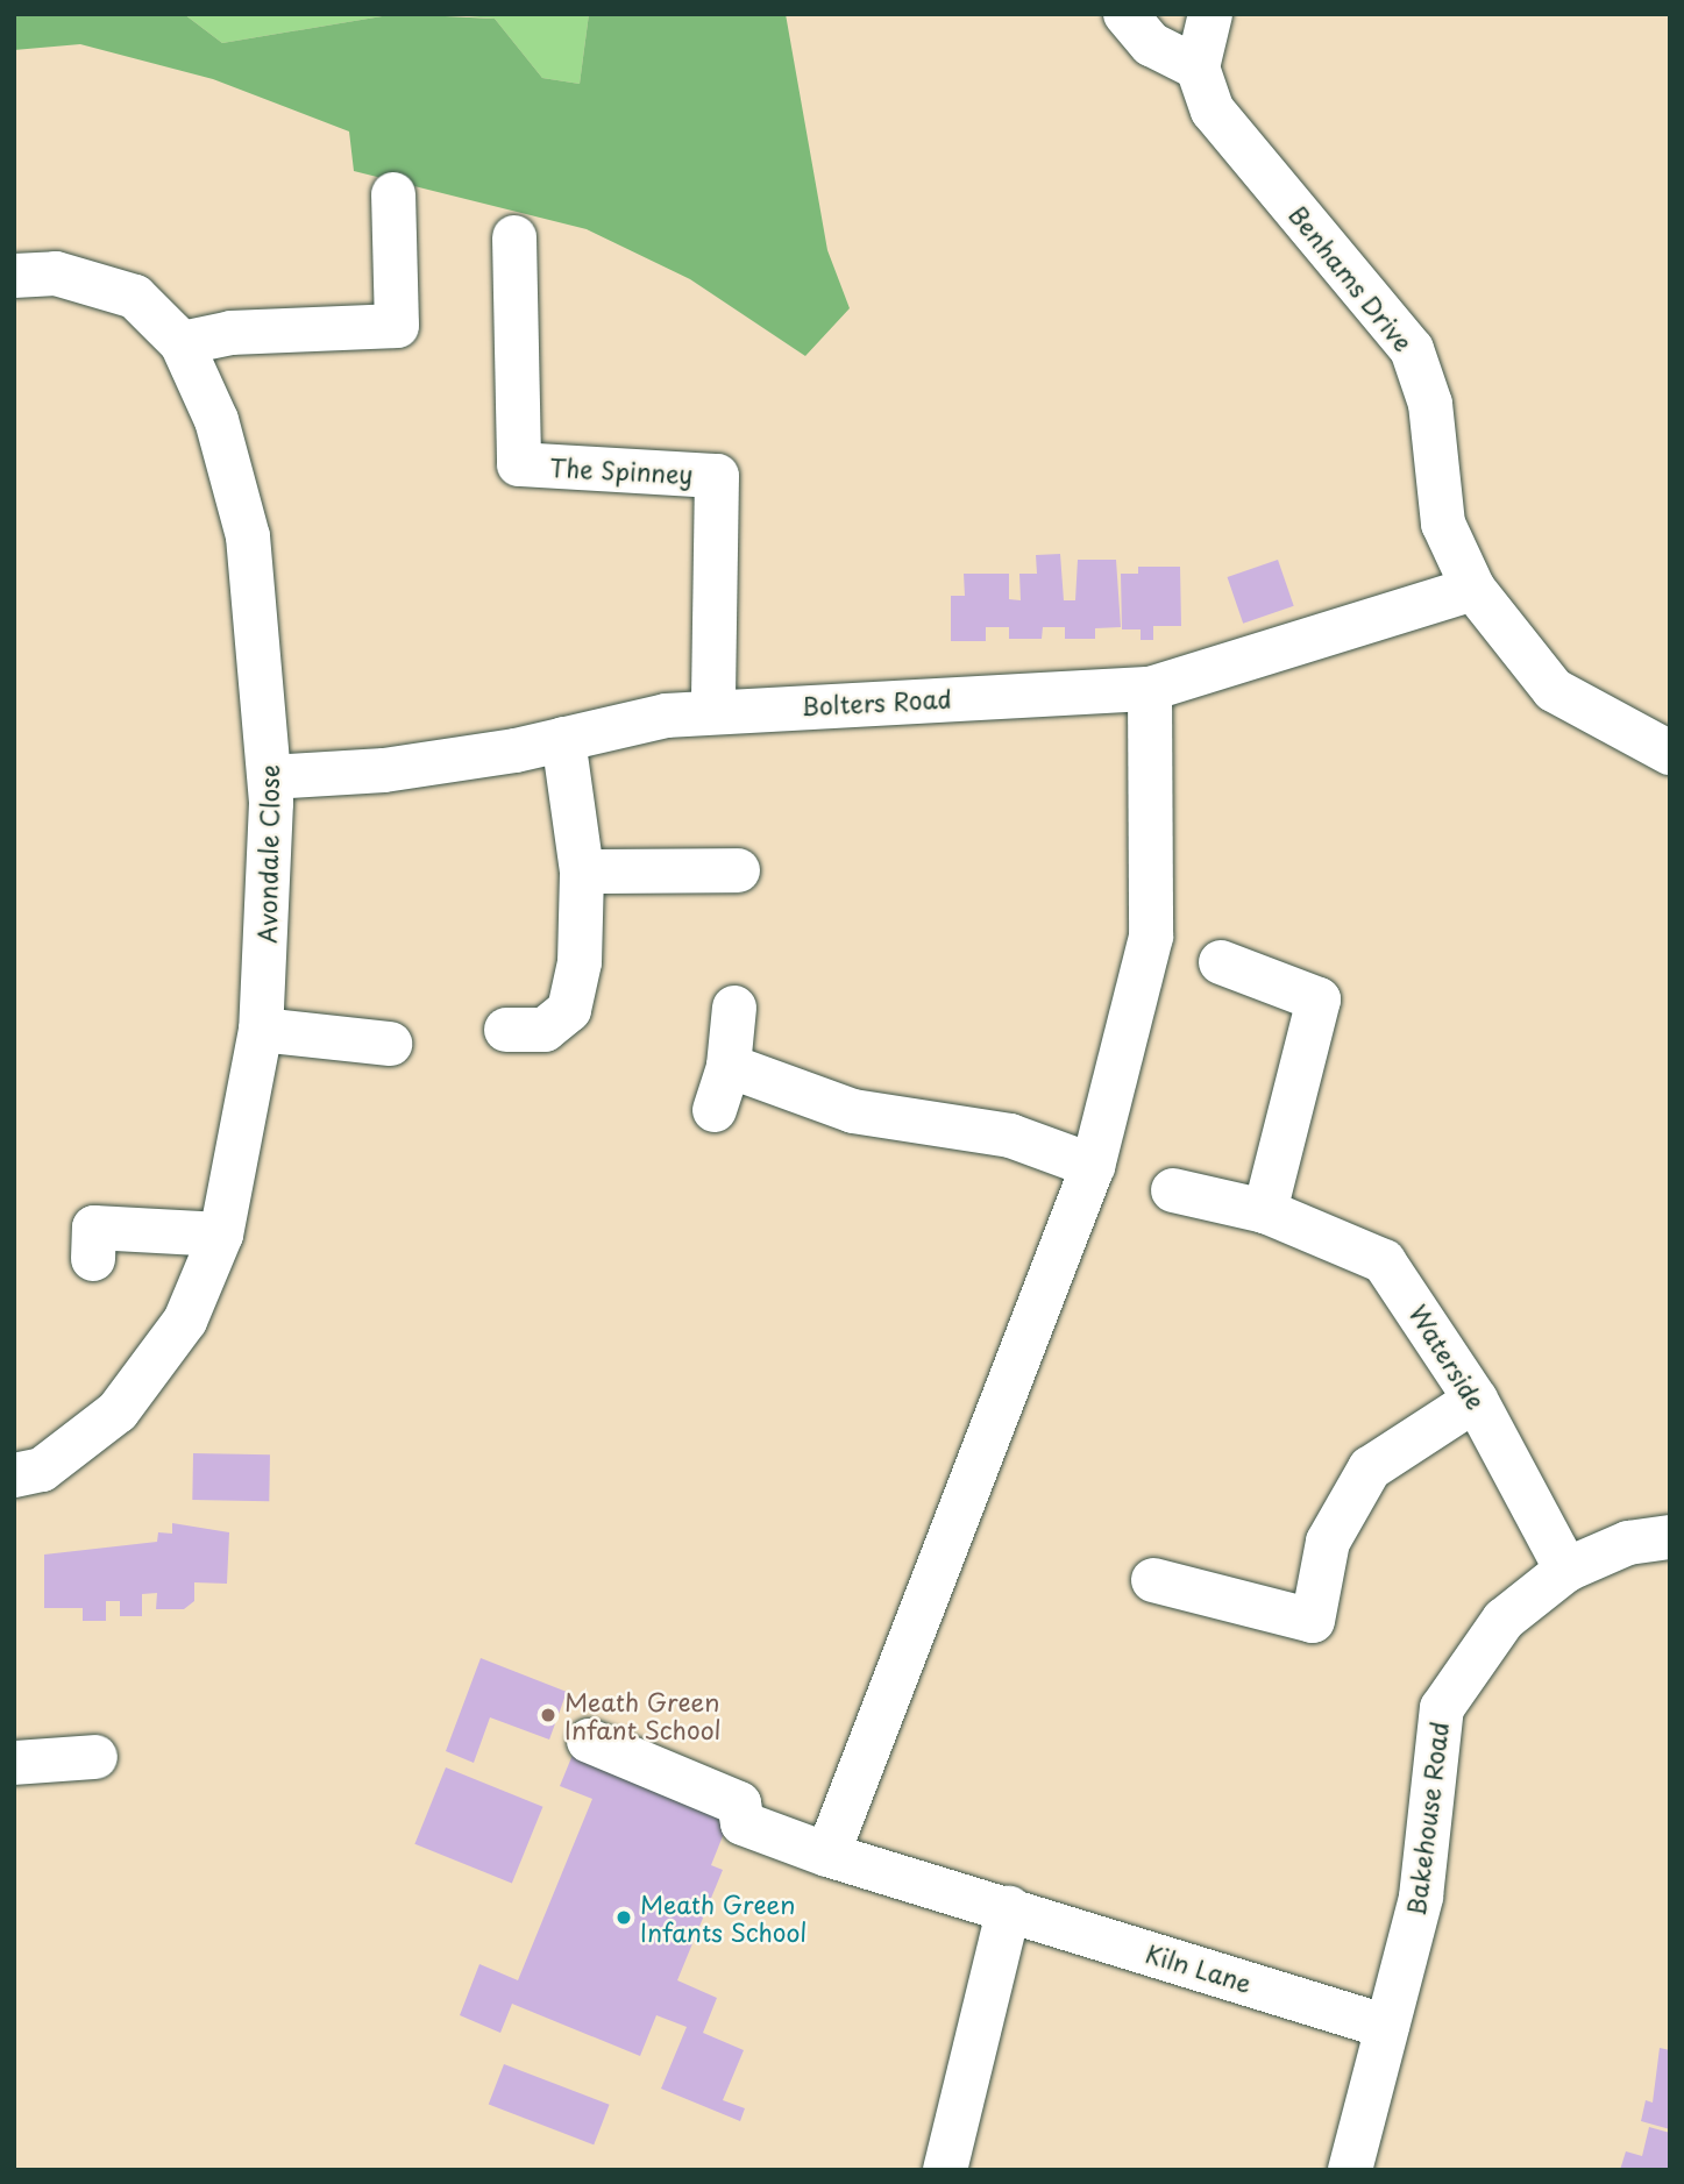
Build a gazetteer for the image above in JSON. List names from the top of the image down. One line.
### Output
{"streets":{"street":["Benhams Drive","The Spinney","Bolters Road","Avondale Close","Waterside","Bakehouse Road","Kiln Lane"]},"crossings":[["Benhams Drive","Bolters Road"],["The Spinney","Bolters Road"],["Bolters Road","Avondale Close"],["Waterside","Bakehouse Road"],["Bakehouse Road","Kiln Lane"]],"places":["Meath Green Infant School","Meath Green Infants School"]}
